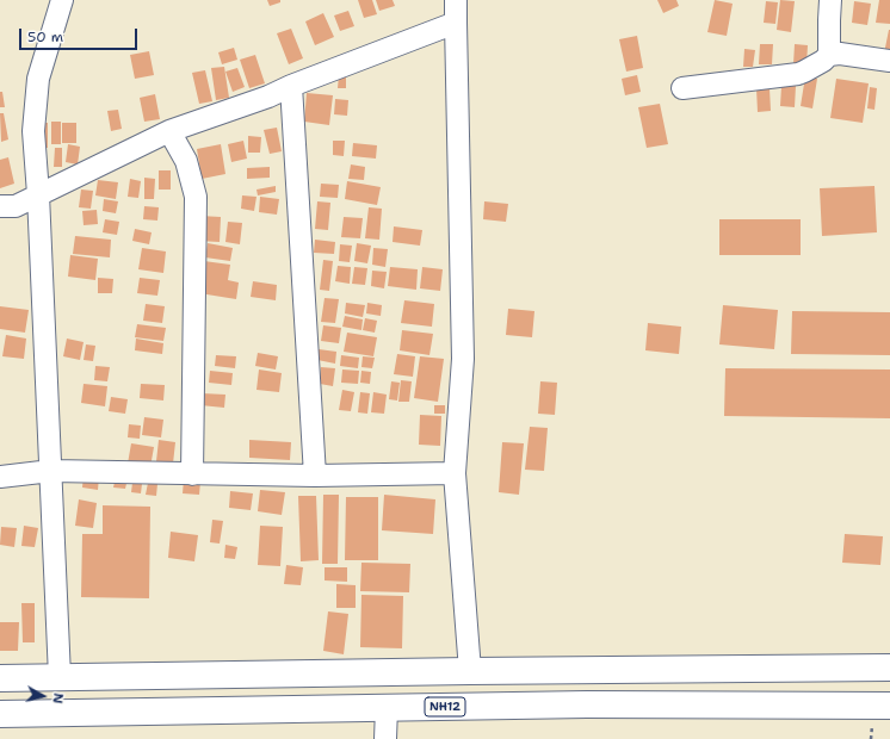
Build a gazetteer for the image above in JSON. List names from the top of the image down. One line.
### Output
{"streets":{"highway":["NH12"]},"scale_bar":"50 m","north":"right"}
